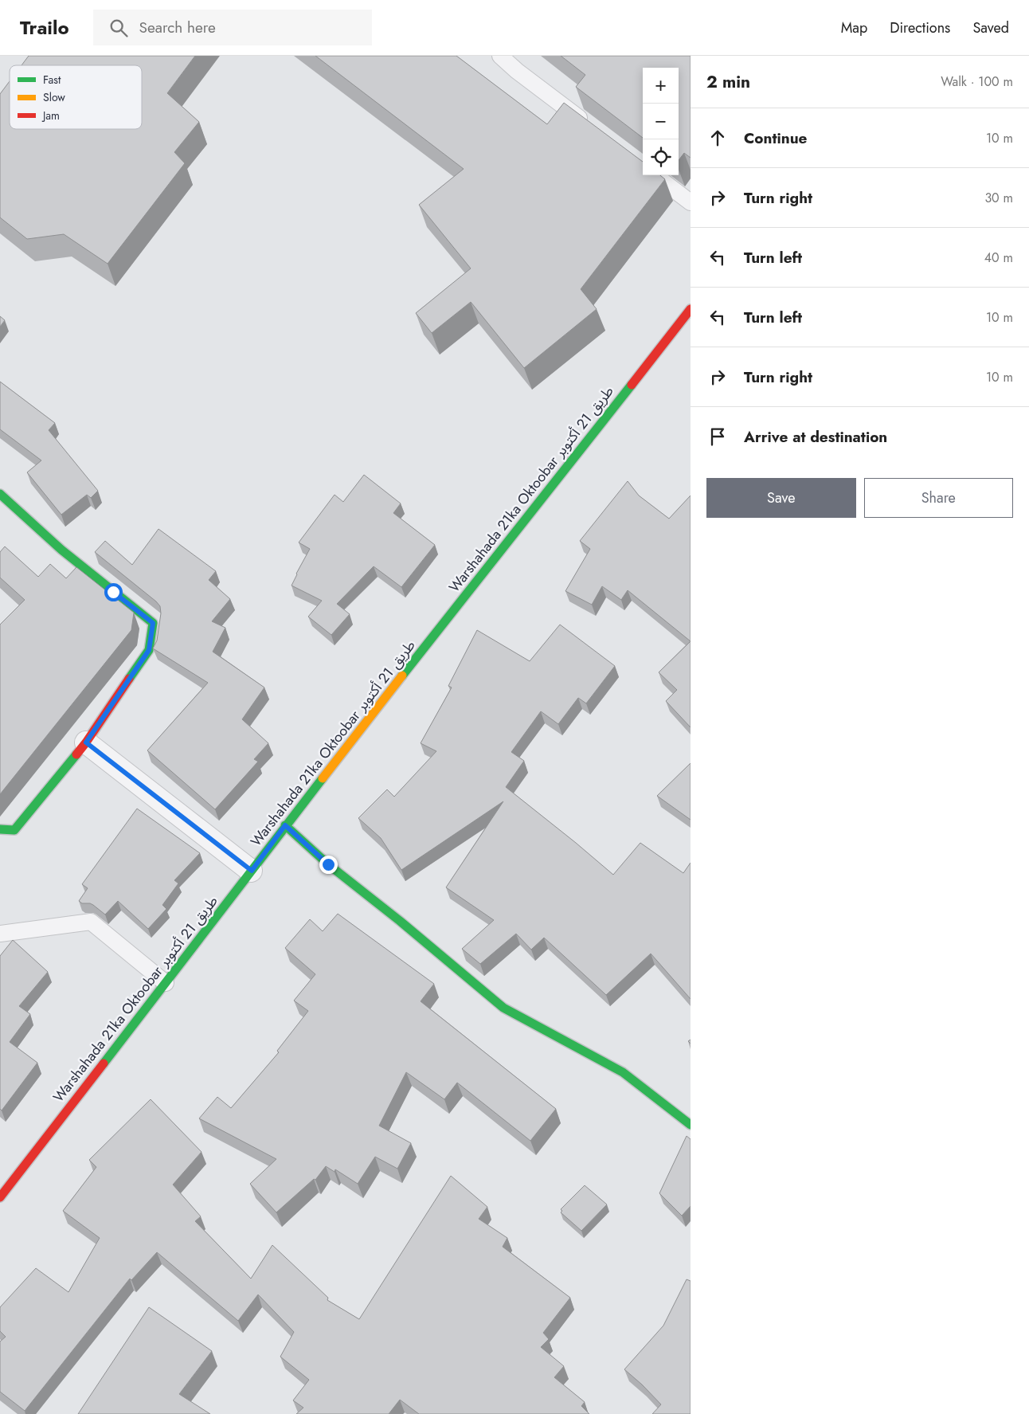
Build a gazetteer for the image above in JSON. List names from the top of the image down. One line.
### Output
{"streets":{"main road":["Warshahada 21ka Oktoobar طريق 21 أكتوبر"]},"legend":["Fast","Slow","Jam"],"page":{"header":"Trailo","search":"Search here","nav":["Map","Directions","Saved"],"heading":["2 min","Walk · 100 m"],"map_buttons":["+","−"],"list":[["Continue","10 m"],["Turn right","30 m"],["Turn left","40 m"],["Turn left","10 m"],["Turn right","10 m"],"Arrive at destination"],"buttons":["Save","Share"]}}
